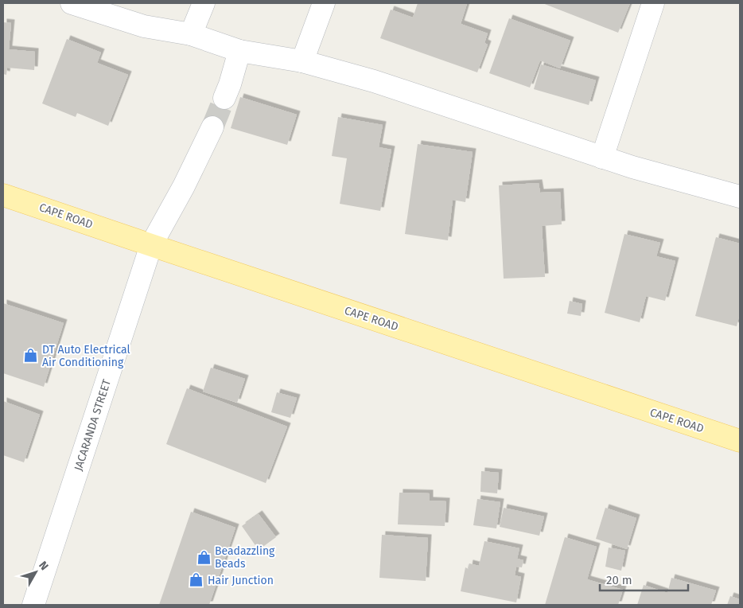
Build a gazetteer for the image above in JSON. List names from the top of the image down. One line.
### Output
{"streets":{"main road":["CAPE ROAD"],"street":["JACARANDA STREET"]},"crossings":[["CAPE ROAD","JACARANDA STREET"]],"places":{"shop":["DT Auto Electrical Air Conditioning","Beadazzling Beads","Hair Junction"]},"scale_bar":"20 m","north":"top right"}
